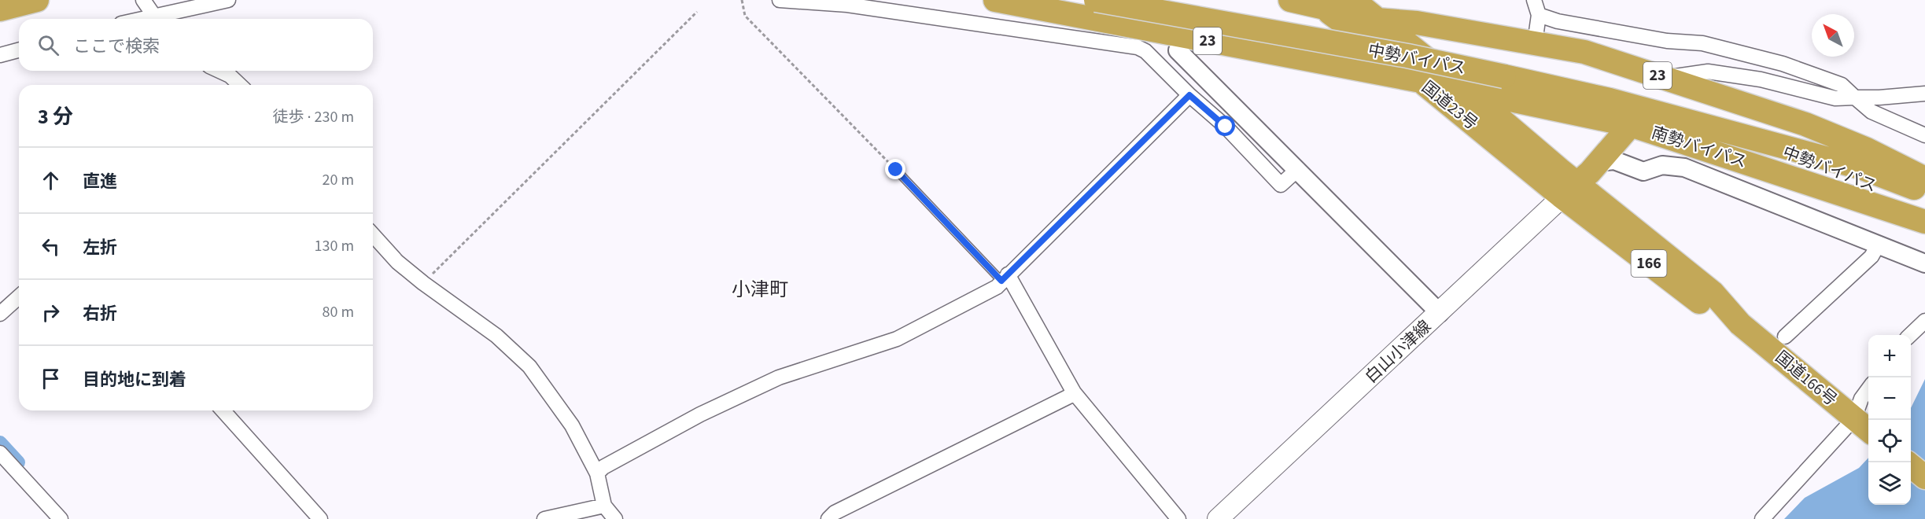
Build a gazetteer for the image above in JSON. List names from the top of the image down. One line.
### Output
{"streets":{"highway":["23","中勢バイパス","国道23号","南勢バイパス","166","国道166号"],"main road":["白山小津線"]},"crossings":[["23","国道23号"],["23","南勢バイパス"],["国道23号","南勢バイパス"],["国道23号","白山小津線"],["国道23号","国道166号"],["白山小津線","国道166号"]],"districts":["小津町"],"north":"top left","page":{"search":"ここで検索","heading":["3 分","徒歩 · 230 m"],"list":[["直進","20 m"],["左折","130 m"],["右折","80 m"],"目的地に到着"],"map_buttons":["+","−"]}}
